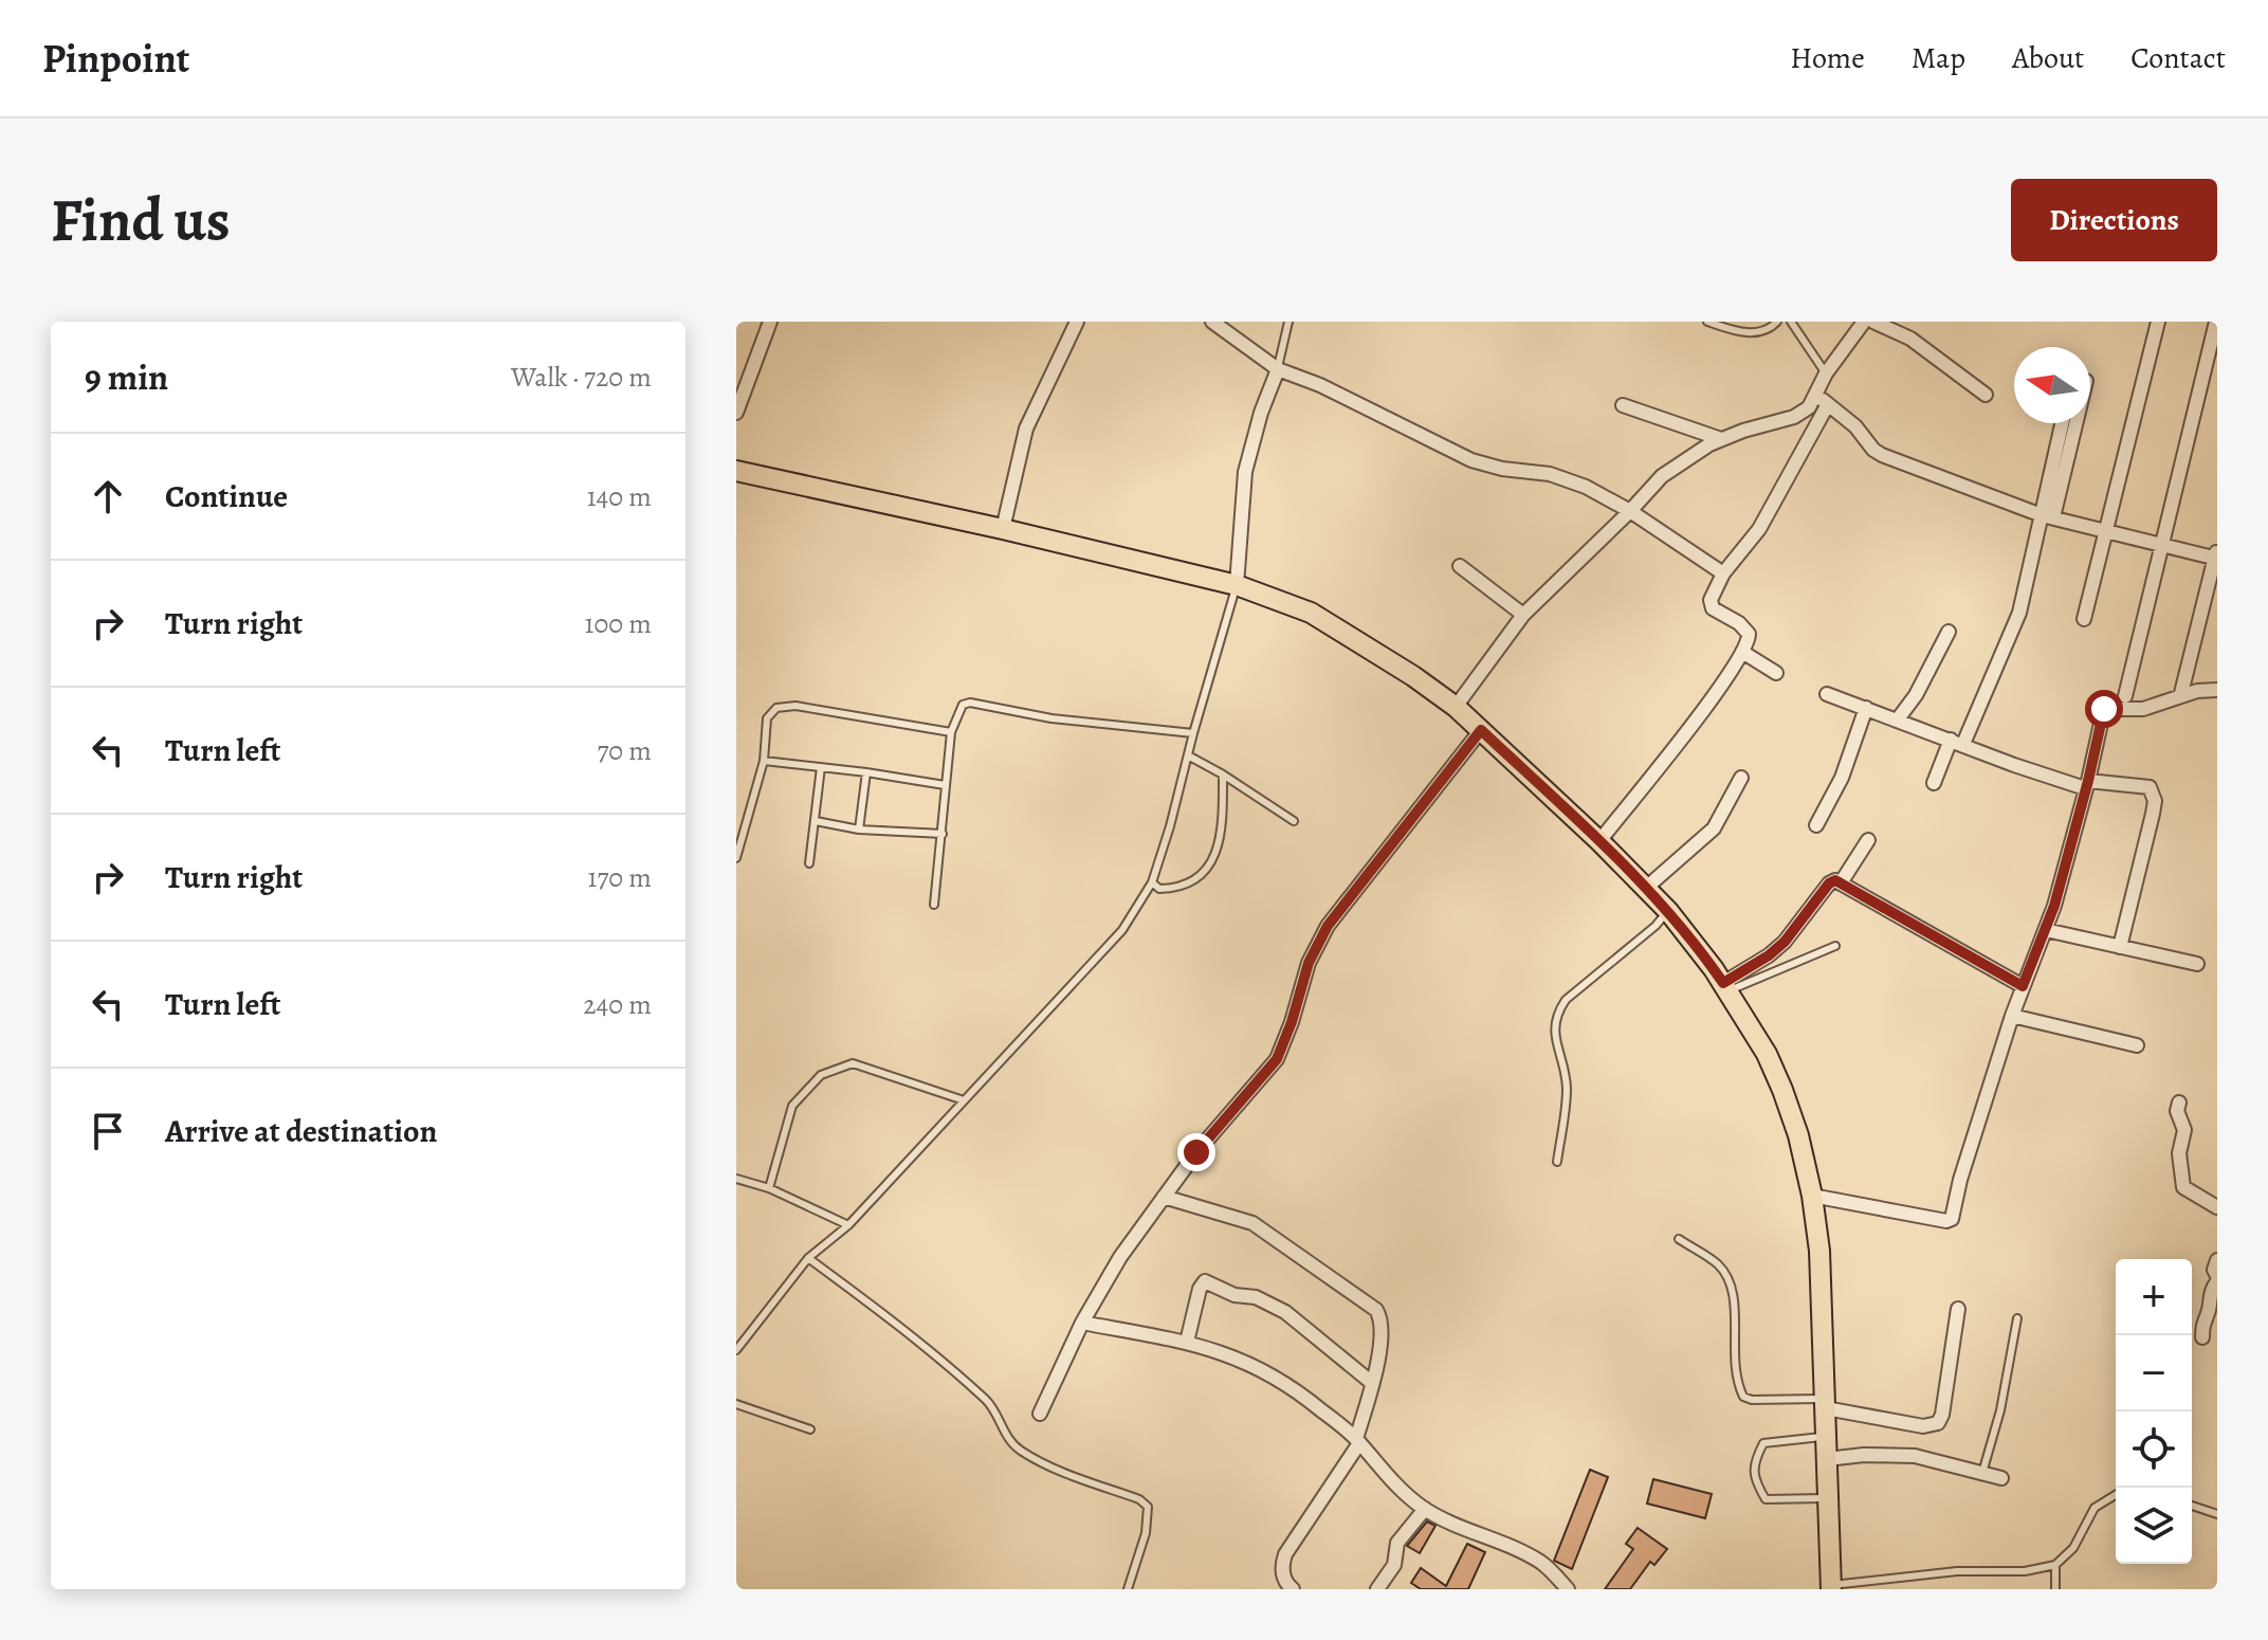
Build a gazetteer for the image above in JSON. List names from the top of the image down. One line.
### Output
{"north":"left","page":{"header":"Pinpoint","nav":["Home","Map","About","Contact"],"buttons":"Directions","title":"Find us","heading":["9 min","Walk · 720 m"],"list":[["Continue","140 m"],["Turn right","100 m"],["Turn left","70 m"],["Turn right","170 m"],["Turn left","240 m"],"Arrive at destination"],"map_buttons":["+","−"]}}
